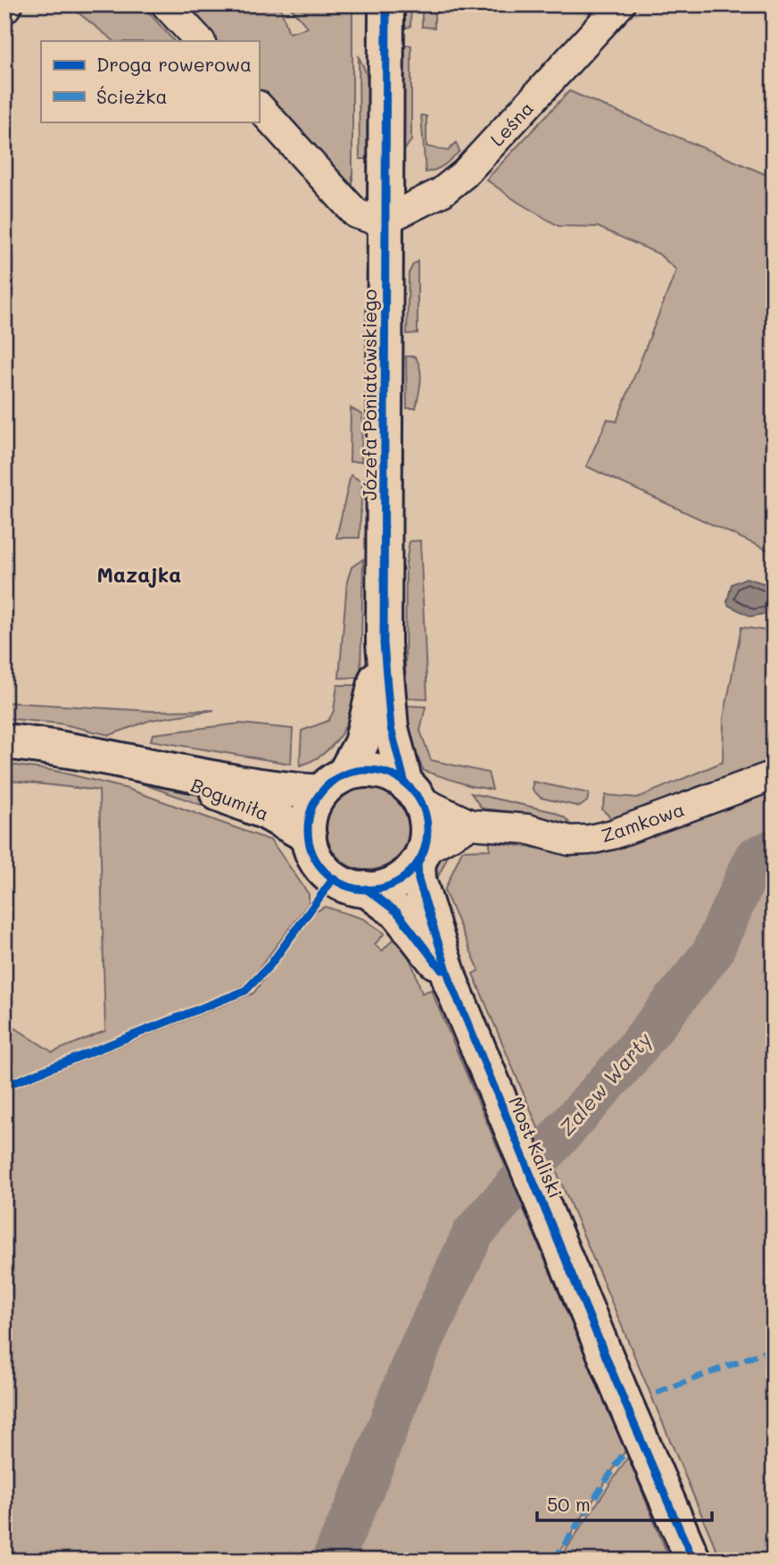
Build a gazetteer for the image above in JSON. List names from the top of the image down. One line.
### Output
{"streets":{"street":["Leśna","Józefa Poniatowskiego","Bogumiła","Zamkowa","Most Kaliski"]},"crossings":[["Leśna","Józefa Poniatowskiego"],["Józefa Poniatowskiego","Bogumiła"],["Józefa Poniatowskiego","Zamkowa"],["Bogumiła","Zamkowa"]],"districts":["Mazajka"],"water":["Zalew Warty"],"legend":["Droga rowerowa","Ścieżka"],"scale_bar":"50 m"}
